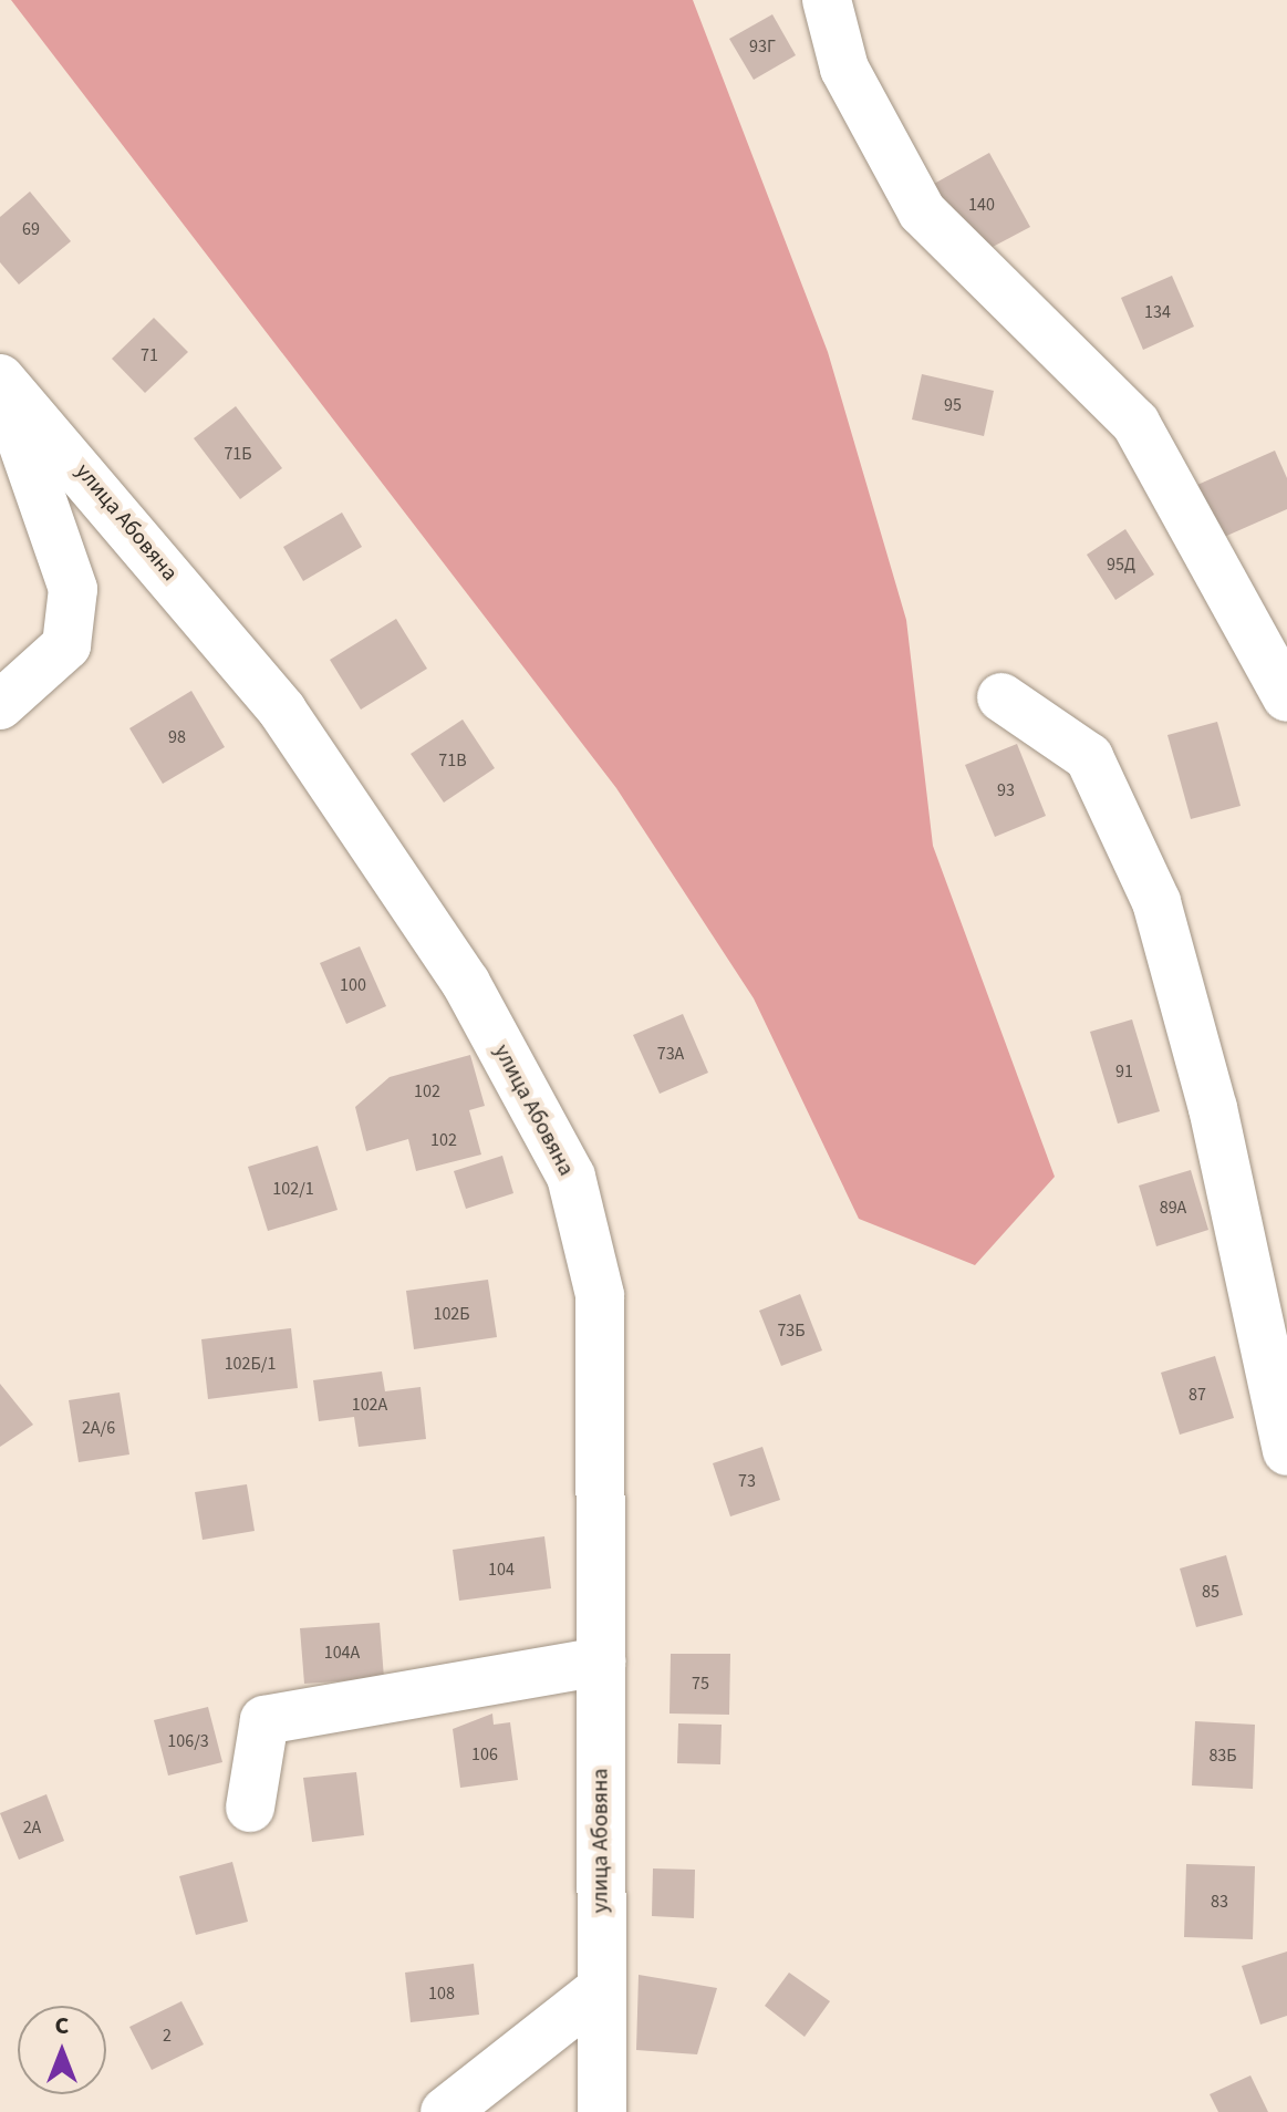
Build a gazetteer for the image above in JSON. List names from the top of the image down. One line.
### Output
{"streets":{"street":["улица Абовяна"]},"house_numbers":["93Г","140","69","134","71","95","71Б","95Д","98","71В","93","100","73А","91","102","102","102/1","89А","102Б","73Б","102Б/1","87","102А","2А/6","73","104","85","104А","75","106/3","106","83Б","2А","83","108","2"],"north":"top"}
